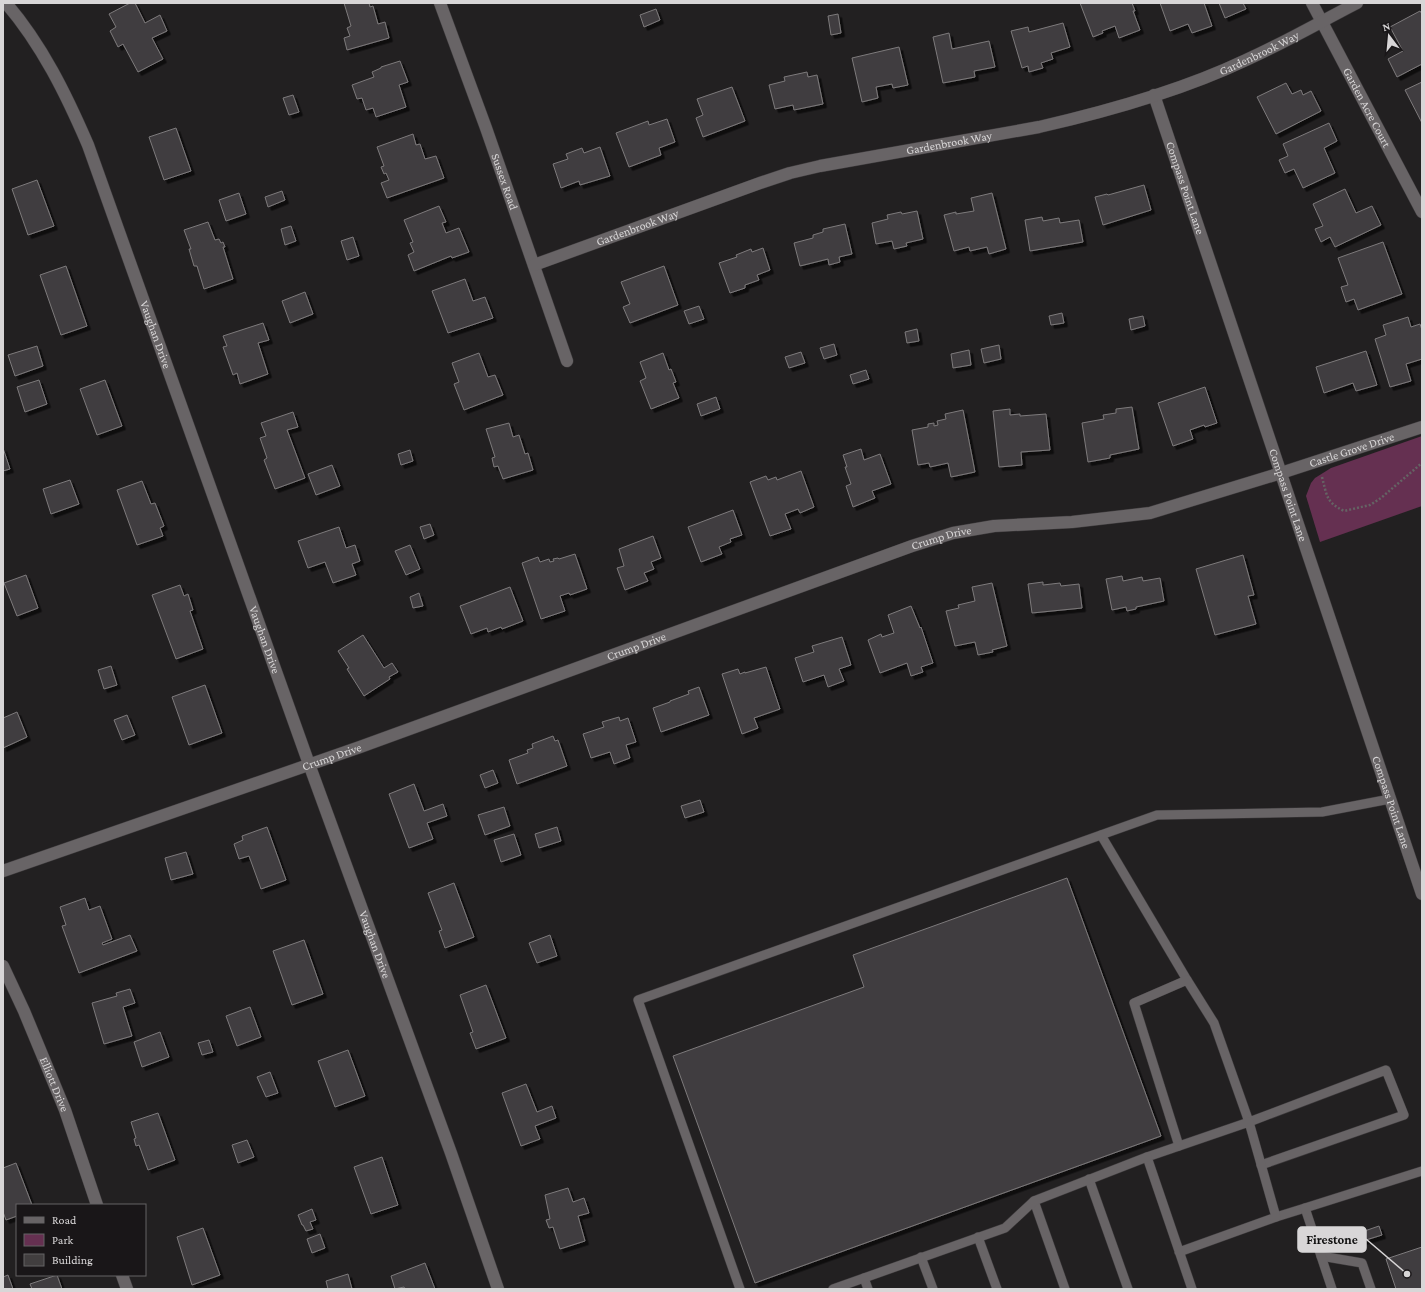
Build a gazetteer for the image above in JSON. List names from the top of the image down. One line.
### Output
{"streets":{"street":["Gardenbrook Way","Garden Acre Court","Sussex Road","Compass Point Lane","Vaughan Drive","Castle Grove Drive","Crump Drive","Elliott Drive"]},"crossings":[["Gardenbrook Way","Garden Acre Court"],["Gardenbrook Way","Sussex Road"],["Gardenbrook Way","Compass Point Lane"],["Compass Point Lane","Castle Grove Drive"],["Compass Point Lane","Crump Drive"],["Vaughan Drive","Crump Drive"],["Castle Grove Drive","Crump Drive"]],"places":["Firestone"],"legend":["Road","Park","Building"],"north":"top"}
